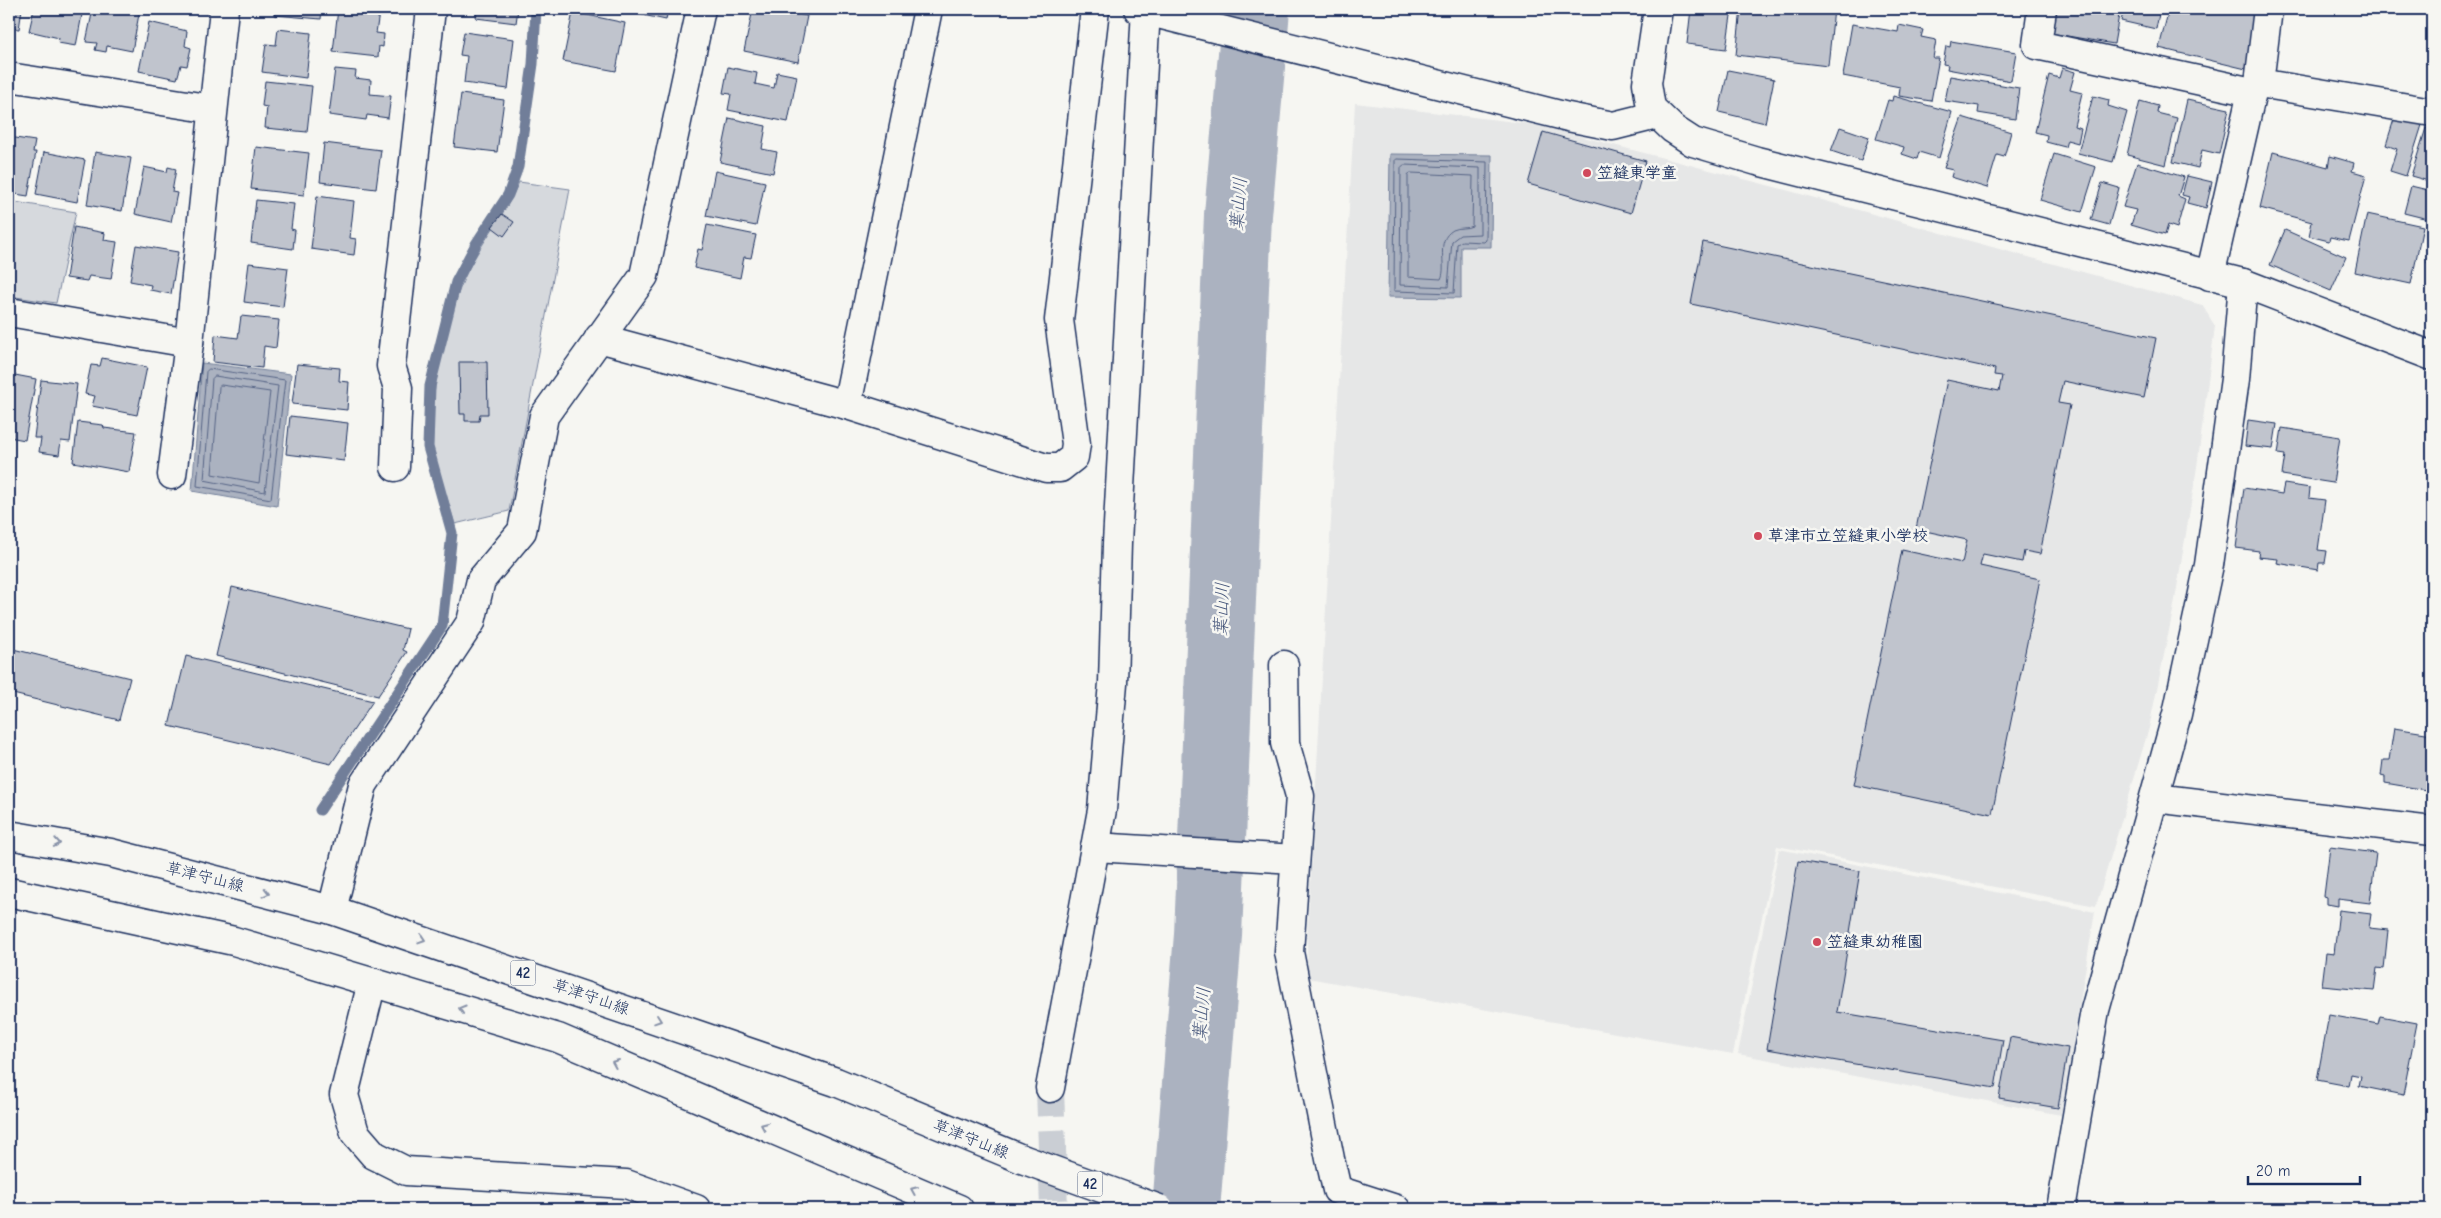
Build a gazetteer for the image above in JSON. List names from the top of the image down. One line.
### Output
{"streets":{"street":["草津守山線","42"]},"water":["葉山川"],"places":["笠縫東学童","草津市立笠縫東小学校","笠縫東幼稚園"],"scale_bar":"20 m"}
